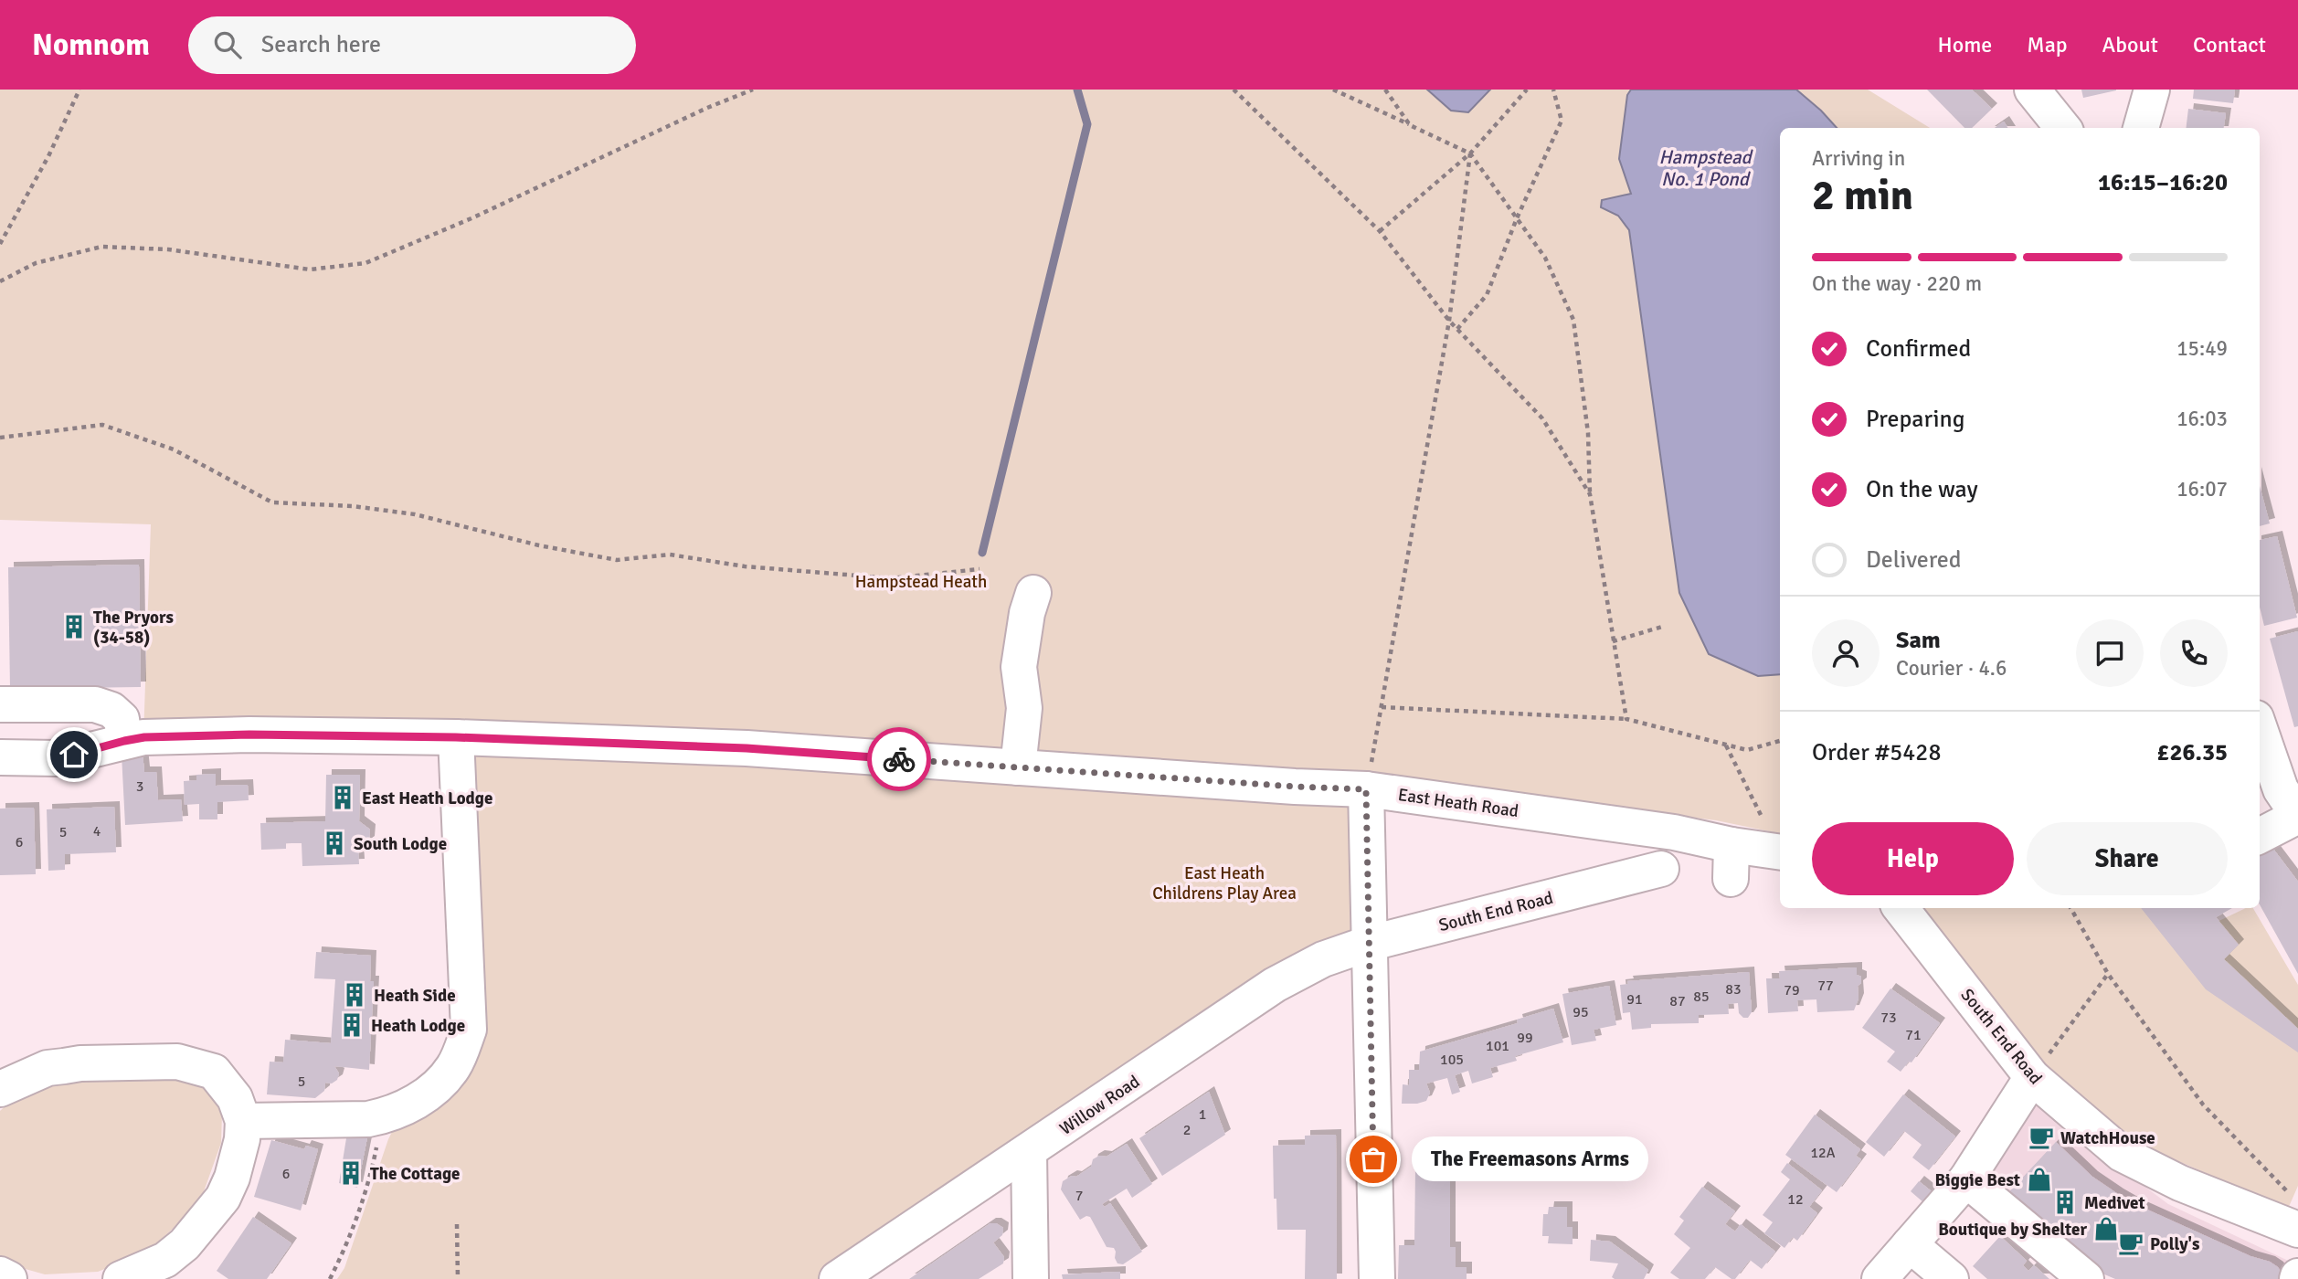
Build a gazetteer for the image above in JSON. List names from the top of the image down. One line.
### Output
{"streets":{"street":["East Heath Road","South End Road","Willow Road"]},"crossings":[["South End Road","Willow Road"]],"water":["Hampstead No. 1 Pond"],"parks":["Hampstead Heath","East Heath Childrens Play Area"],"places":{"building":["The Pryors (34-58)","East Heath Lodge","South Lodge","Heath Side","Heath Lodge","The Cottage","Medivet"],"cafe":["WatchHouse","Polly's"],"other":["The Freemasons Arms"],"shop":["Biggie Best","Boutique by Shelter"]},"house_numbers":["3","4","5","6","77","83","79","85","91","87","95","73","71","99","101","105","5","1","2","12A","6","7","12"],"page":{"header":"Nomnom","search":"Search here","nav":["Home","Map","About","Contact"],"heading":["2 min","Arriving in","16:15–16:20"],"panel":["Sam","Courier · 4.6","Order #5428","£26.35"],"bar":"On the way · 220 m","list":[["Confirmed","15:49"],["Preparing","16:03"],["On the way","16:07"],"Delivered"],"buttons":["Help","Share"],"bubble":"The Freemasons Arms"}}
